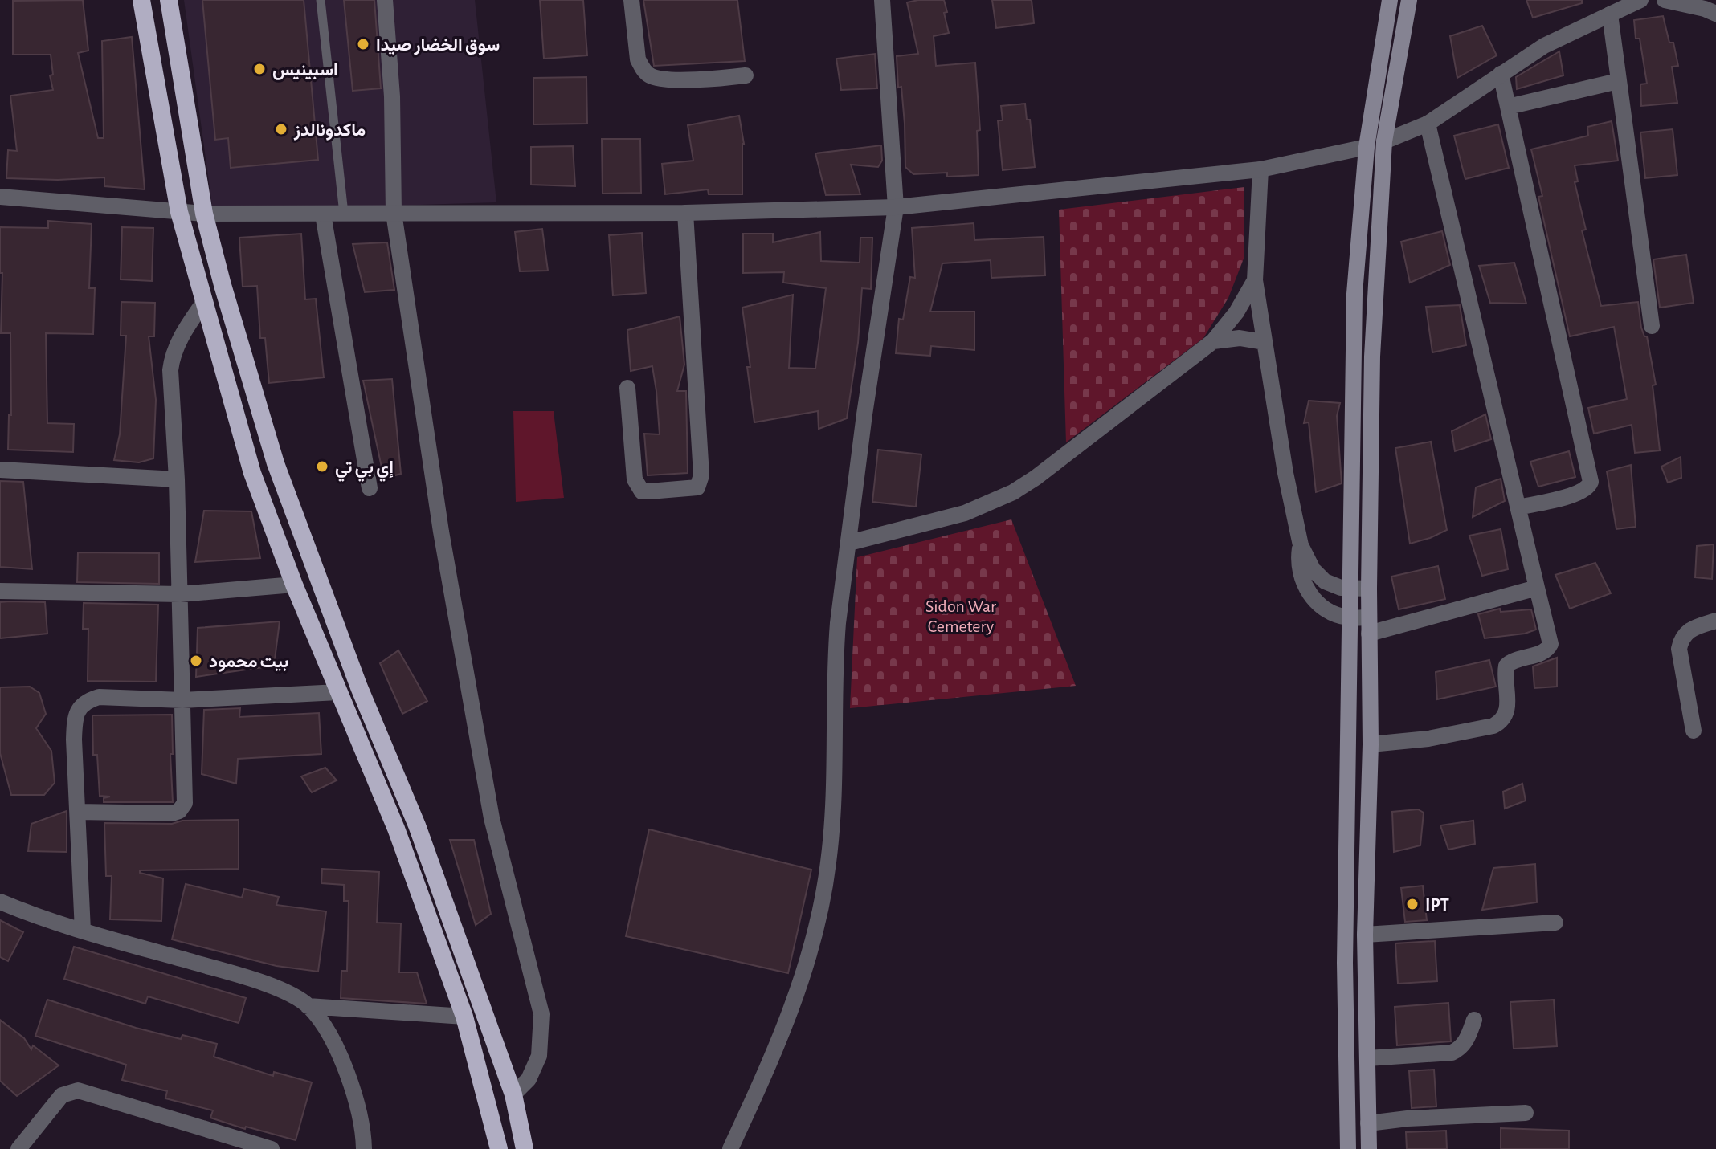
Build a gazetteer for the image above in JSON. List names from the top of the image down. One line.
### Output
{"parks":["Sidon War Cemetery"],"places":["سوق الخضار صيدا","اسبينيس","ماكدونالدز","إي بي تي","بيت محمود","IPT"]}
